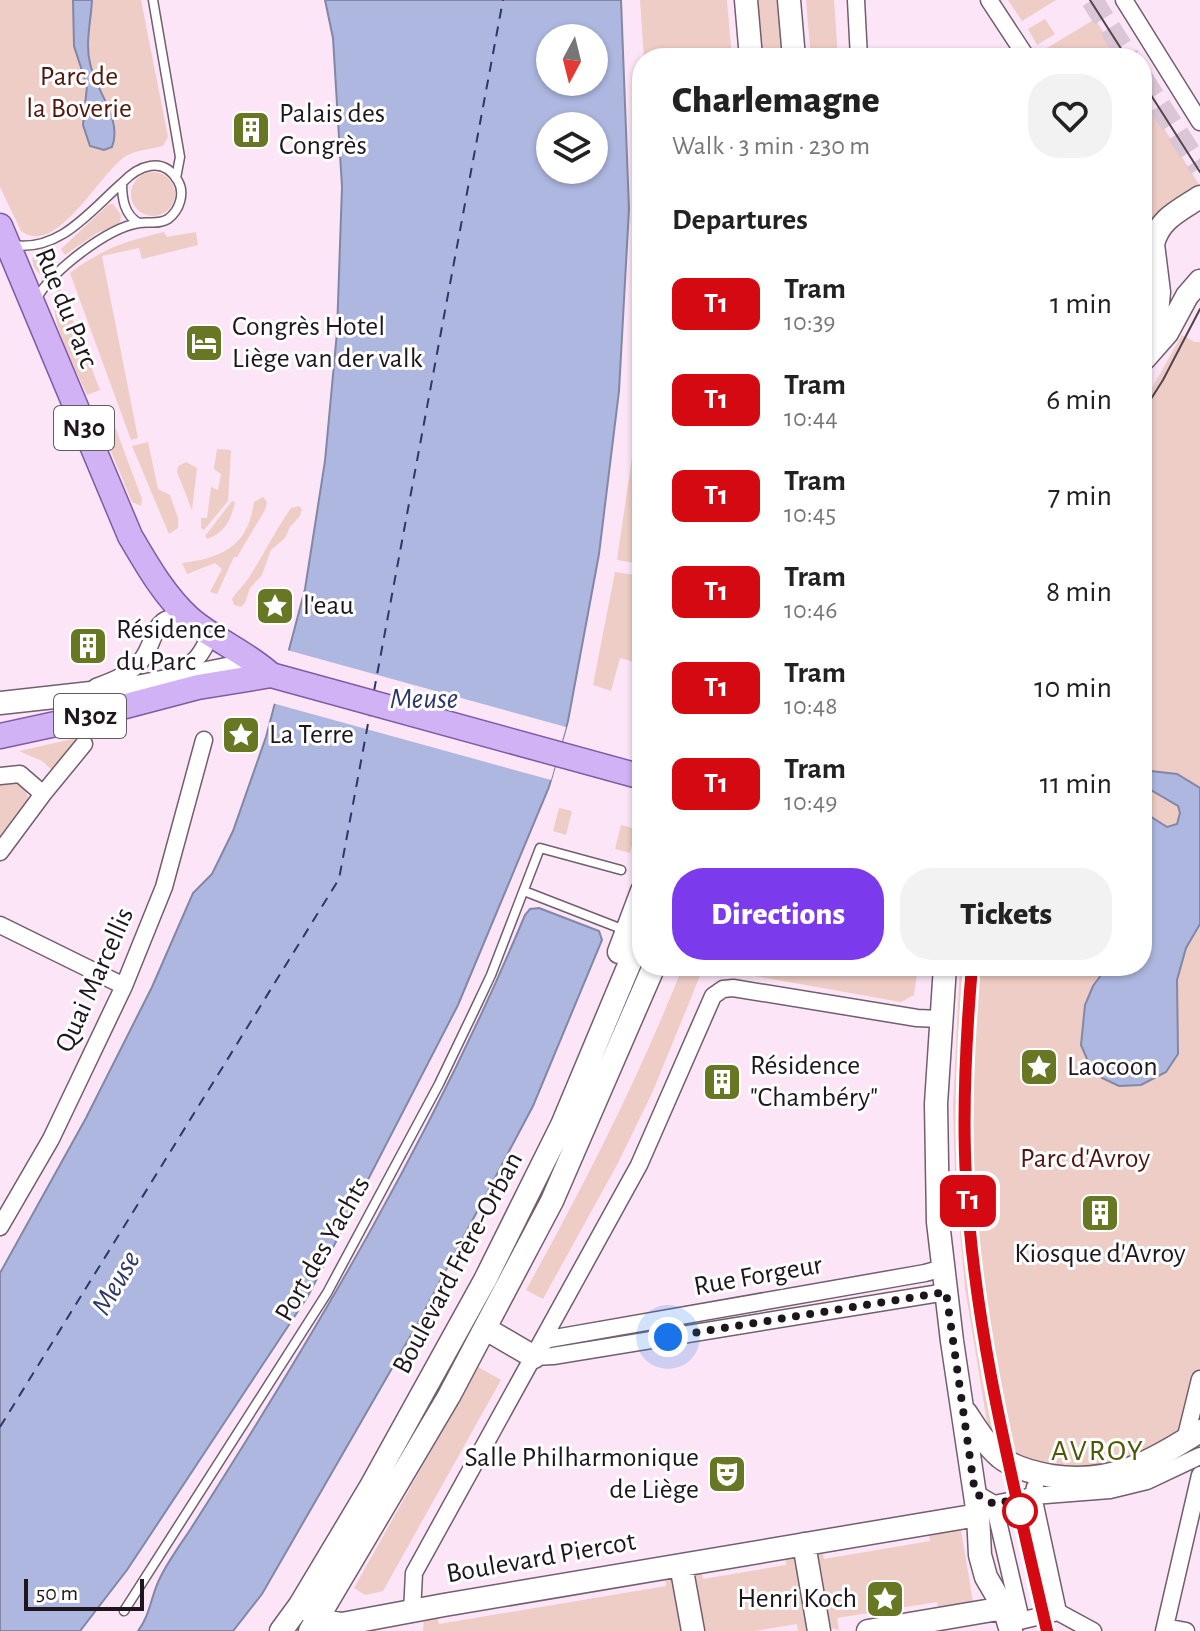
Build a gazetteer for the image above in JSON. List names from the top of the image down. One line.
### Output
{"streets":{"main road":["Rue du Parc","N30","N30z","Boulevard Frère-Orban","Boulevard Piercot"],"street":["Quai Marcellis","Rue Forgeur"],"lane":["Port des Yachts"]},"crossings":[["Rue du Parc","N30"],["Rue du Parc","N30z"],["N30","N30z"],["Boulevard Frère-Orban","Boulevard Piercot"]],"districts":["AVROY"],"water":["Meuse"],"parks":["Parc de la Boverie","Parc d'Avroy"],"places":{"building":["Palais des Congrès","Résidence du Parc","Résidence \"Chambéry\"","Kiosque d'Avroy"],"hotel":["Congrès Hotel Liège van der valk"],"place":["l'eau","La Terre","Laocoon","Henri Koch"],"theatre":["Salle Philharmonique de Liège"]},"lines":["tram line T1"],"scale_bar":"50 m","north":"bottom","page":{"on_map":"T1","heading":[["Charlemagne","Walk · 3 min · 230 m"],"Departures"],"list":[{"mark":"T1","name":"Tram","note":"10:39","value":"1 min"},{"mark":"T1","name":"Tram","note":"10:44","value":"6 min"},{"mark":"T1","name":"Tram","note":"10:45","value":"7 min"},{"mark":"T1","name":"Tram","note":"10:46","value":"8 min"},{"mark":"T1","name":"Tram","note":"10:48","value":"10 min"},{"mark":"T1","name":"Tram","note":"10:49","value":"11 min"}],"buttons":["Directions","Tickets"],"scale":"50 m"}}
